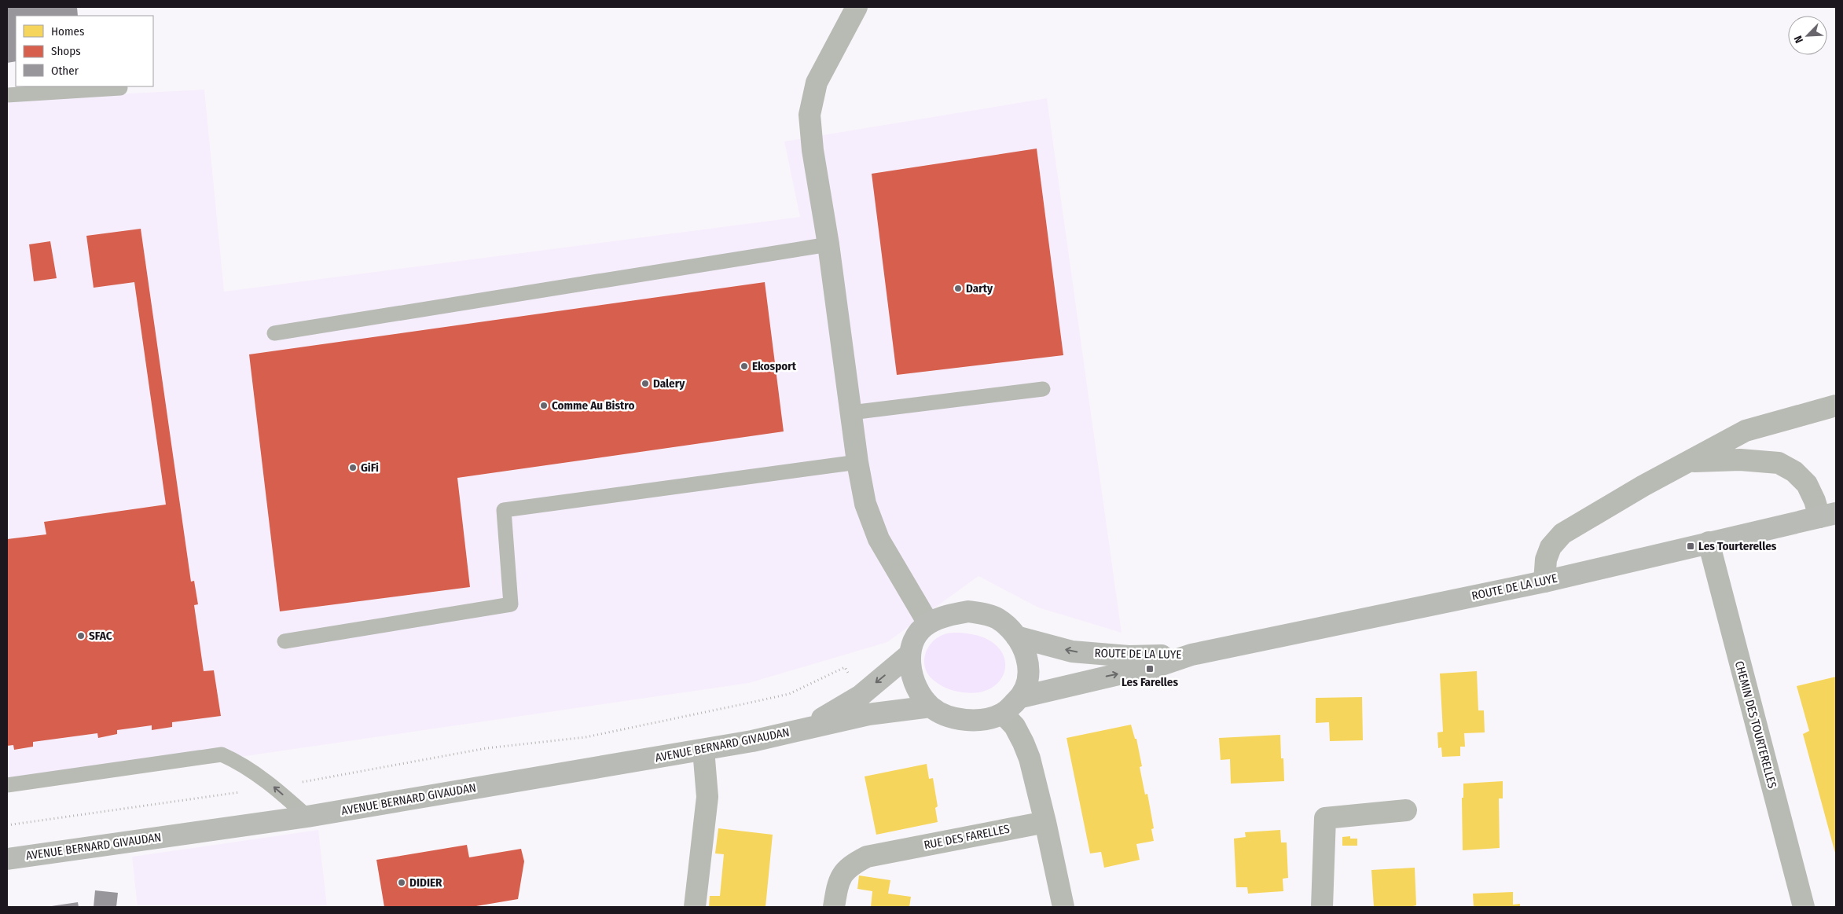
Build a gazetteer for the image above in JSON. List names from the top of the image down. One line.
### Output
{"streets":{"main road":["ROUTE DE LA LUYE","AVENUE BERNARD GIVAUDAN"],"street":["CHEMIN DES TOURTERELLES","RUE DES FARELLES"]},"crossings":[["ROUTE DE LA LUYE","CHEMIN DES TOURTERELLES"],["ROUTE DE LA LUYE","AVENUE BERNARD GIVAUDAN"]],"places":{"other":["Darty","Ekosport","Dalery","Comme Au Bistro","GiFi","SFAC","DIDIER"],"transit":["Les Tourterelles","Les Farelles"]},"legend":["Homes","Shops","Other"],"north":"bottom left"}
